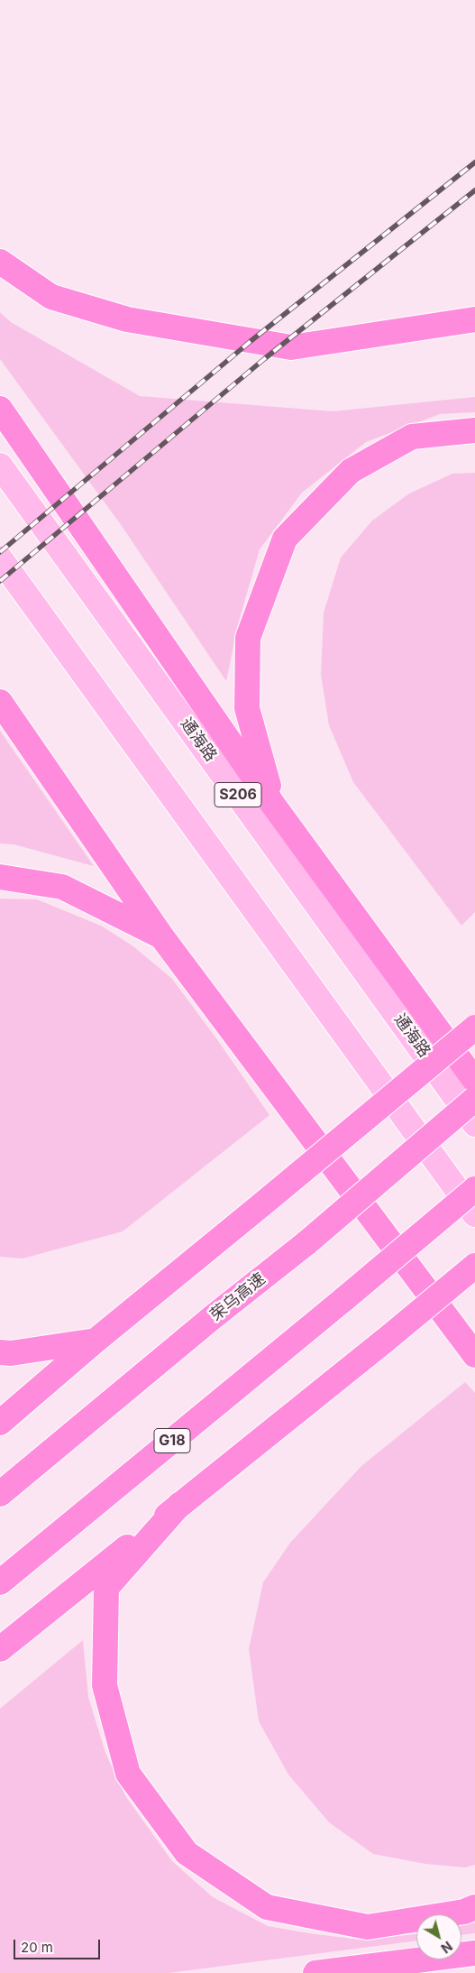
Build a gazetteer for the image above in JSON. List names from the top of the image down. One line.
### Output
{"streets":{"highway":["荣乌高速","G18"],"main road":["通海路","S206"]},"scale_bar":"20 m","north":"bottom right"}
